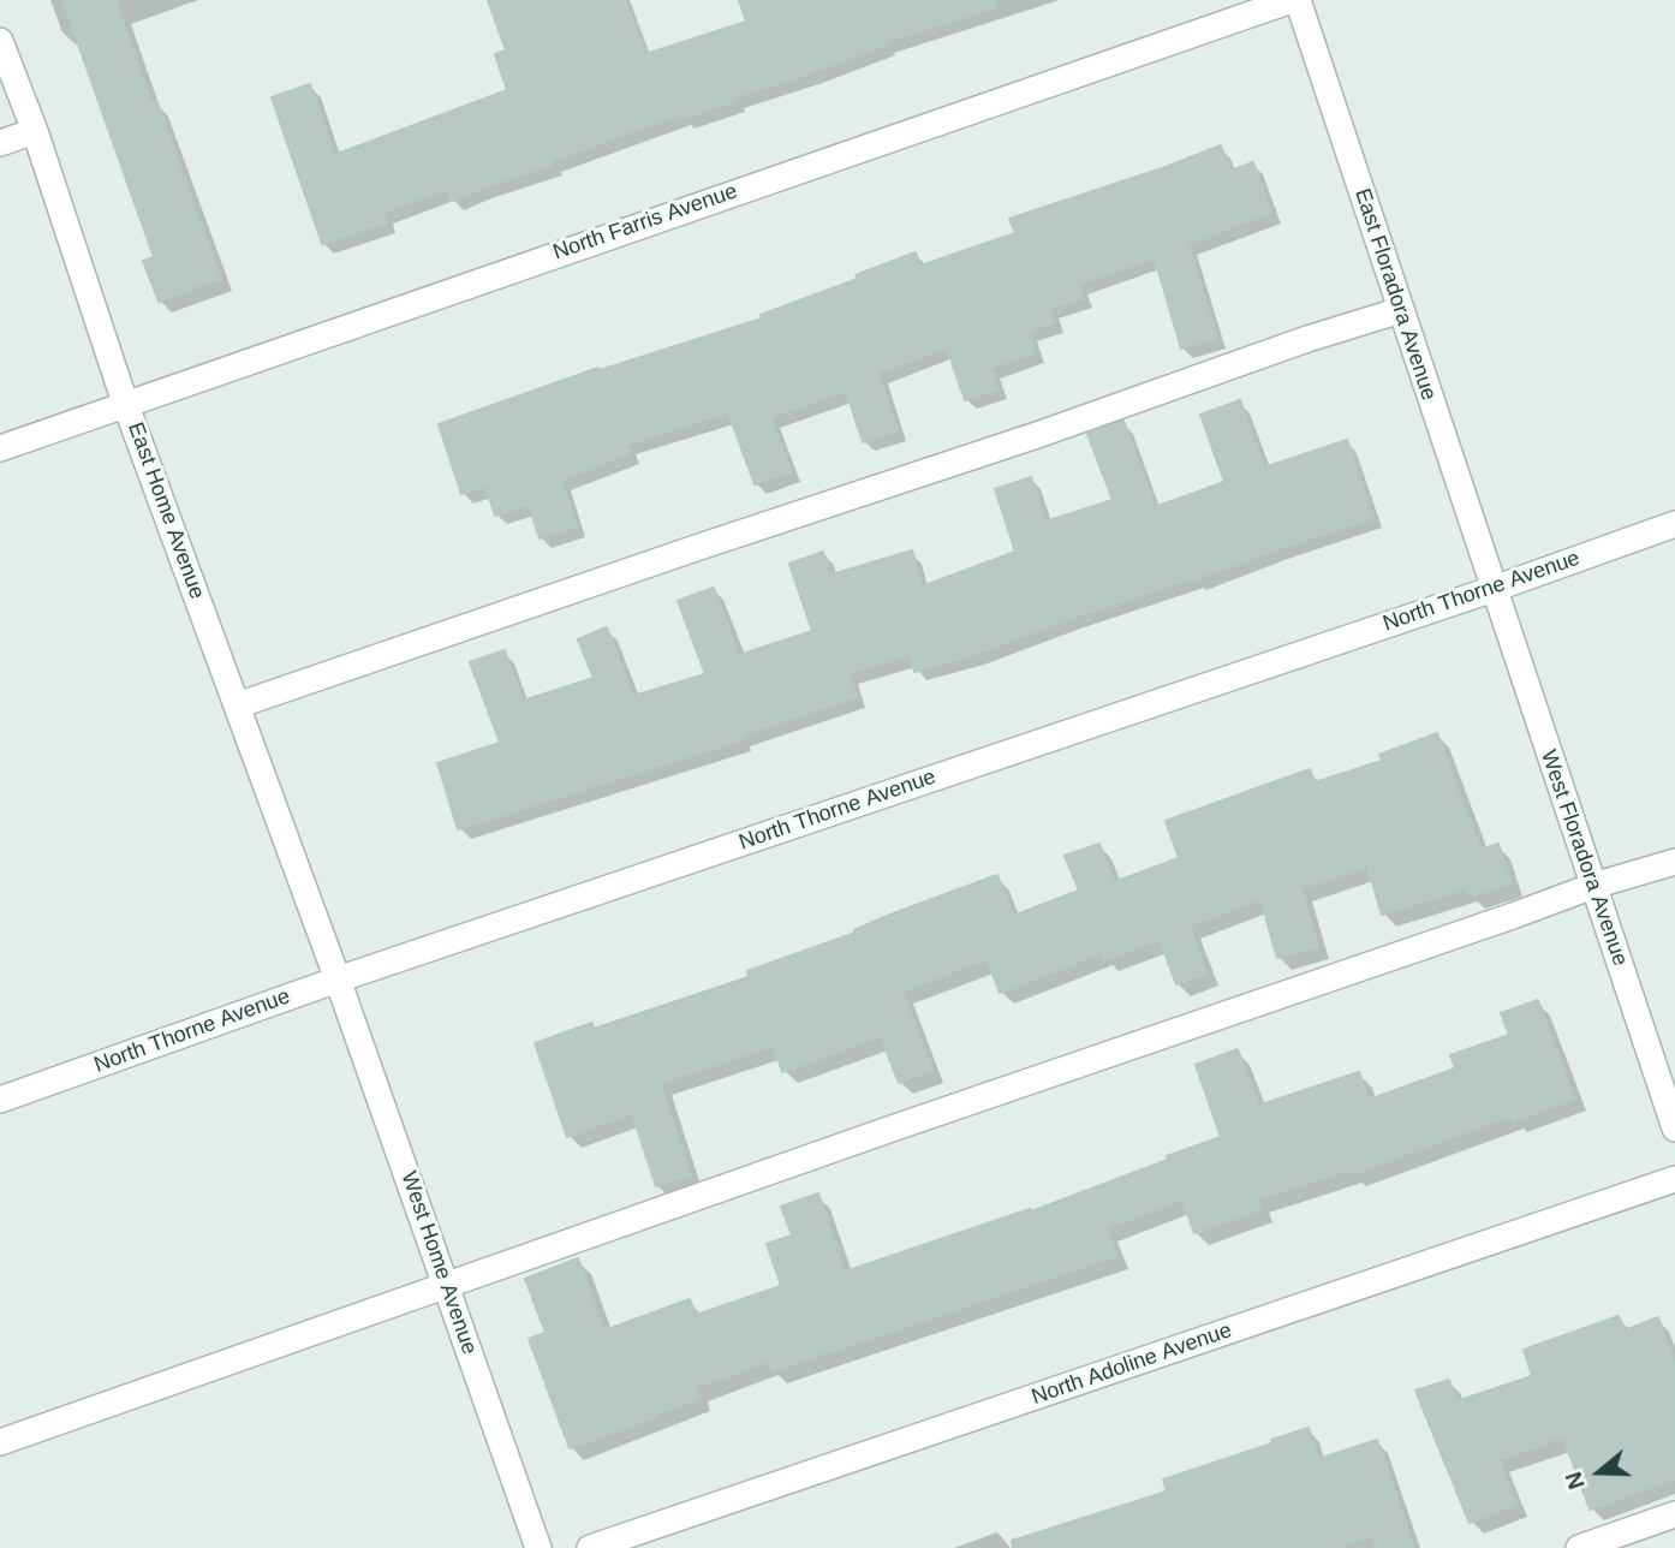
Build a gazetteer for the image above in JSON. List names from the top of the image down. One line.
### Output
{"streets":{"street":["North Farris Avenue","East Floradora Avenue","East Home Avenue","North Thorne Avenue","West Floradora Avenue","West Home Avenue","North Adoline Avenue"]},"crossings":[["North Farris Avenue","East Floradora Avenue"],["North Farris Avenue","East Home Avenue"],["East Floradora Avenue","North Thorne Avenue"],["East Floradora Avenue","West Floradora Avenue"],["East Home Avenue","North Thorne Avenue"],["East Home Avenue","West Home Avenue"],["North Thorne Avenue","West Floradora Avenue"],["North Thorne Avenue","West Home Avenue"]],"north":"left"}
